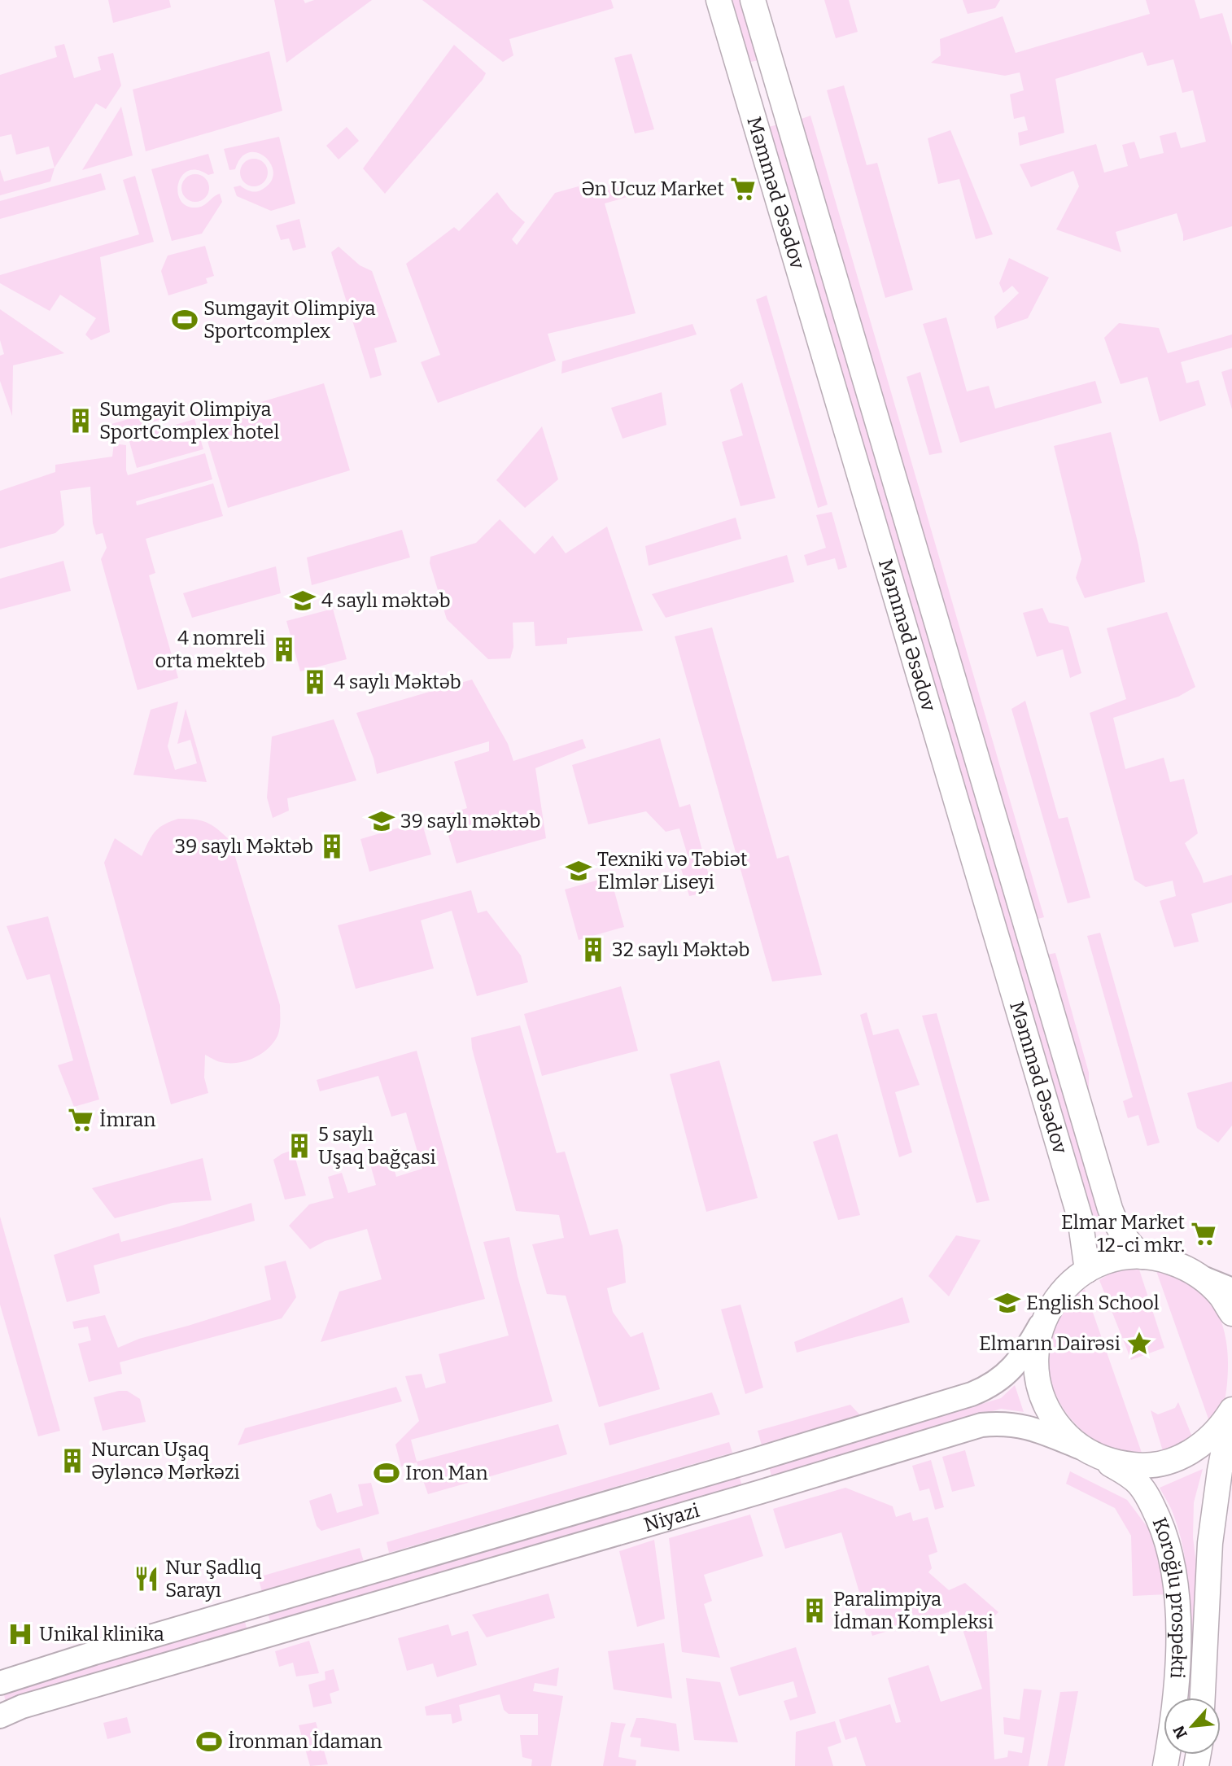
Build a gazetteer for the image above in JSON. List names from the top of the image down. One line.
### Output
{"streets":{"main road":["Məmməd Əsədov","Niyazi","Koroğlu prospekti"]},"crossings":[["Niyazi","Koroğlu prospekti"]],"places":{"supermarket":["Ən Ucuz Market","İmran","Elmar Market 12-ci mkr."],"sports":["Sumgayit Olimpiya Sportcomplex","Iron Man","İronman İdaman"],"building":["Sumgayit Olimpiya SportComplex hotel","4 nomreli orta mekteb","4 saylı Məktəb","39 saylı Məktəb","32 saylı Məktəb","5 saylı Uşaq bağçasi","Nurcan Uşaq Əyləncə Mərkəzi","Paralimpiya İdman Kompleksi"],"school or university":["4 saylı məktəb","39 saylı məktəb","Texniki və Təbiət Elmlər Liseyi","English School"],"place":["Elmarın Dairəsi"],"restaurant":["Nur Şadlıq Sarayı"],"hospital":["Unikal klinika"]},"north":"bottom left"}
